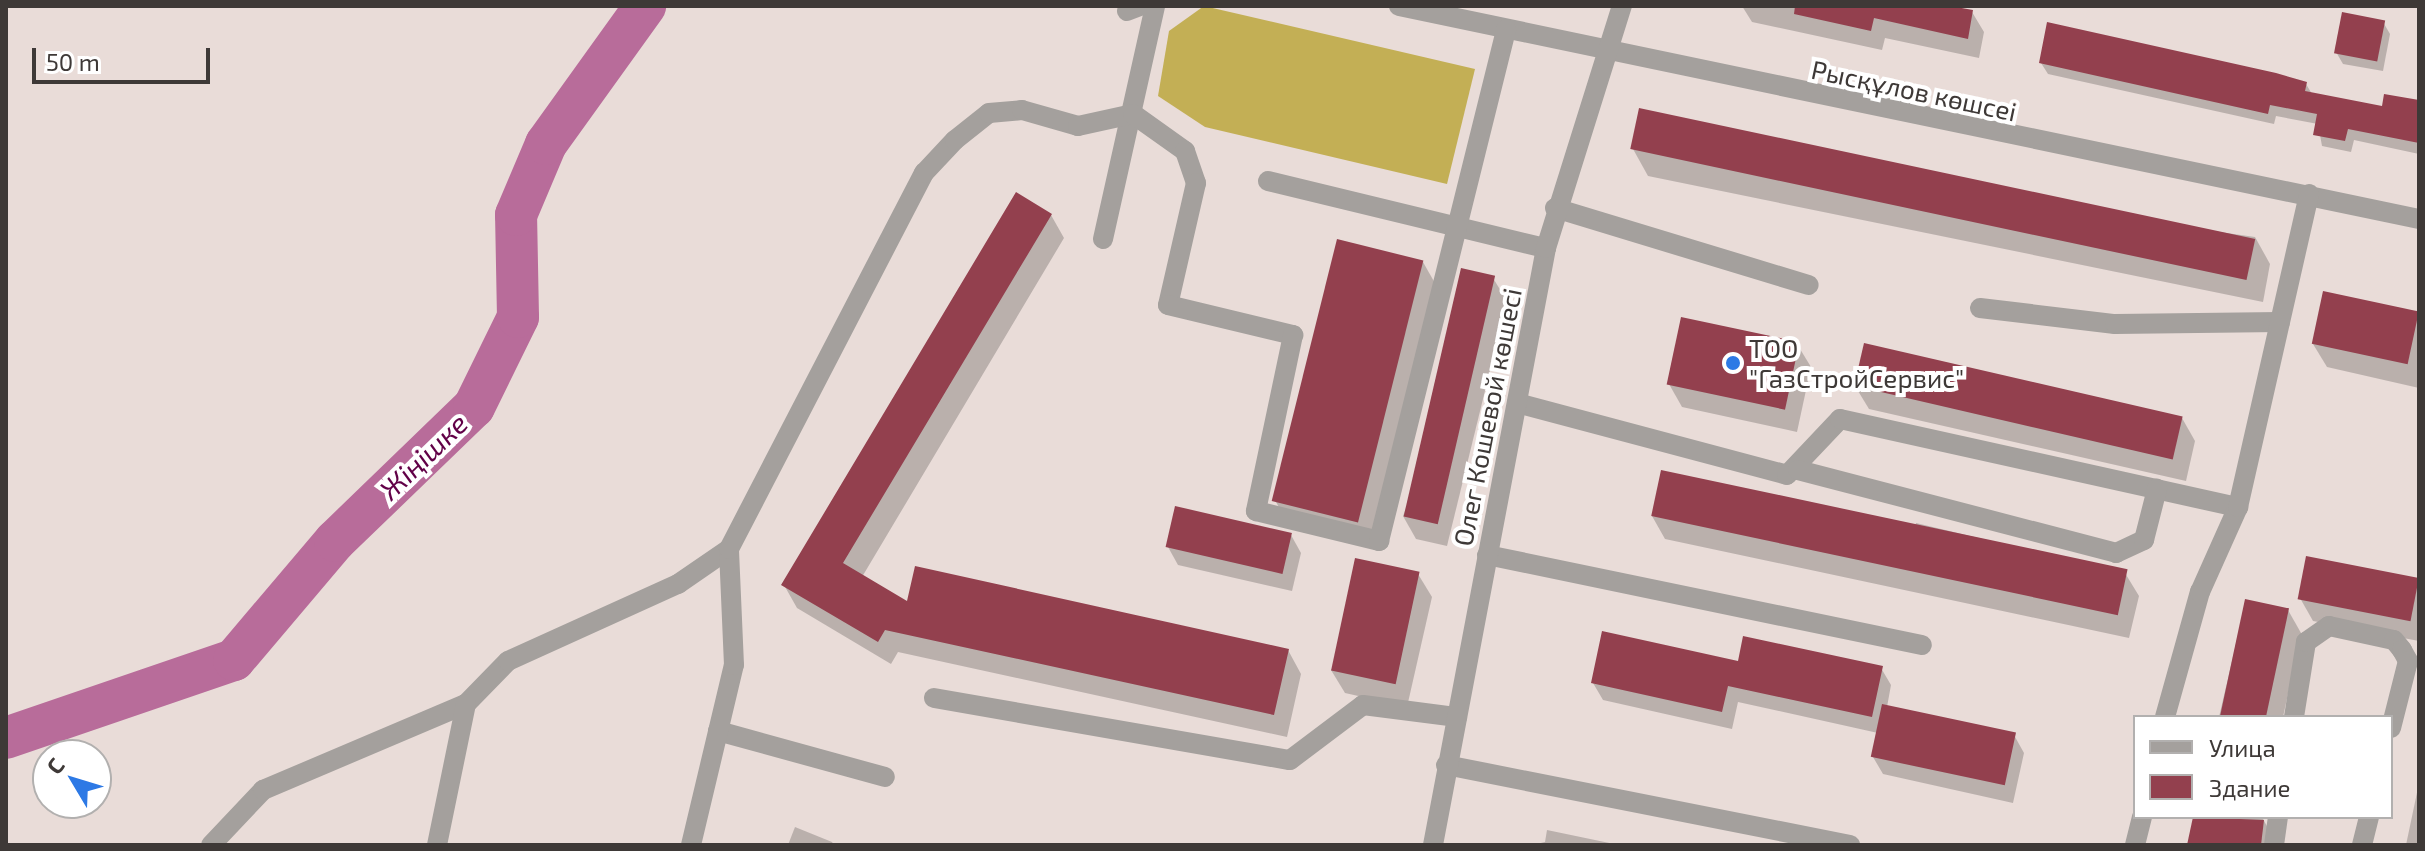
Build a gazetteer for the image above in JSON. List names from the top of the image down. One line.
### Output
{"streets":{"street":["Рысқұлов көшсеі","Олег Кошевой көшесі"]},"crossings":[["Рысқұлов көшсеі","Олег Кошевой көшесі"]],"water":["Жіңішке"],"places":["ТОО \"ГазСтройСервис\""],"legend":["Улица","Здание"],"scale_bar":"50 m","north":"top left"}
